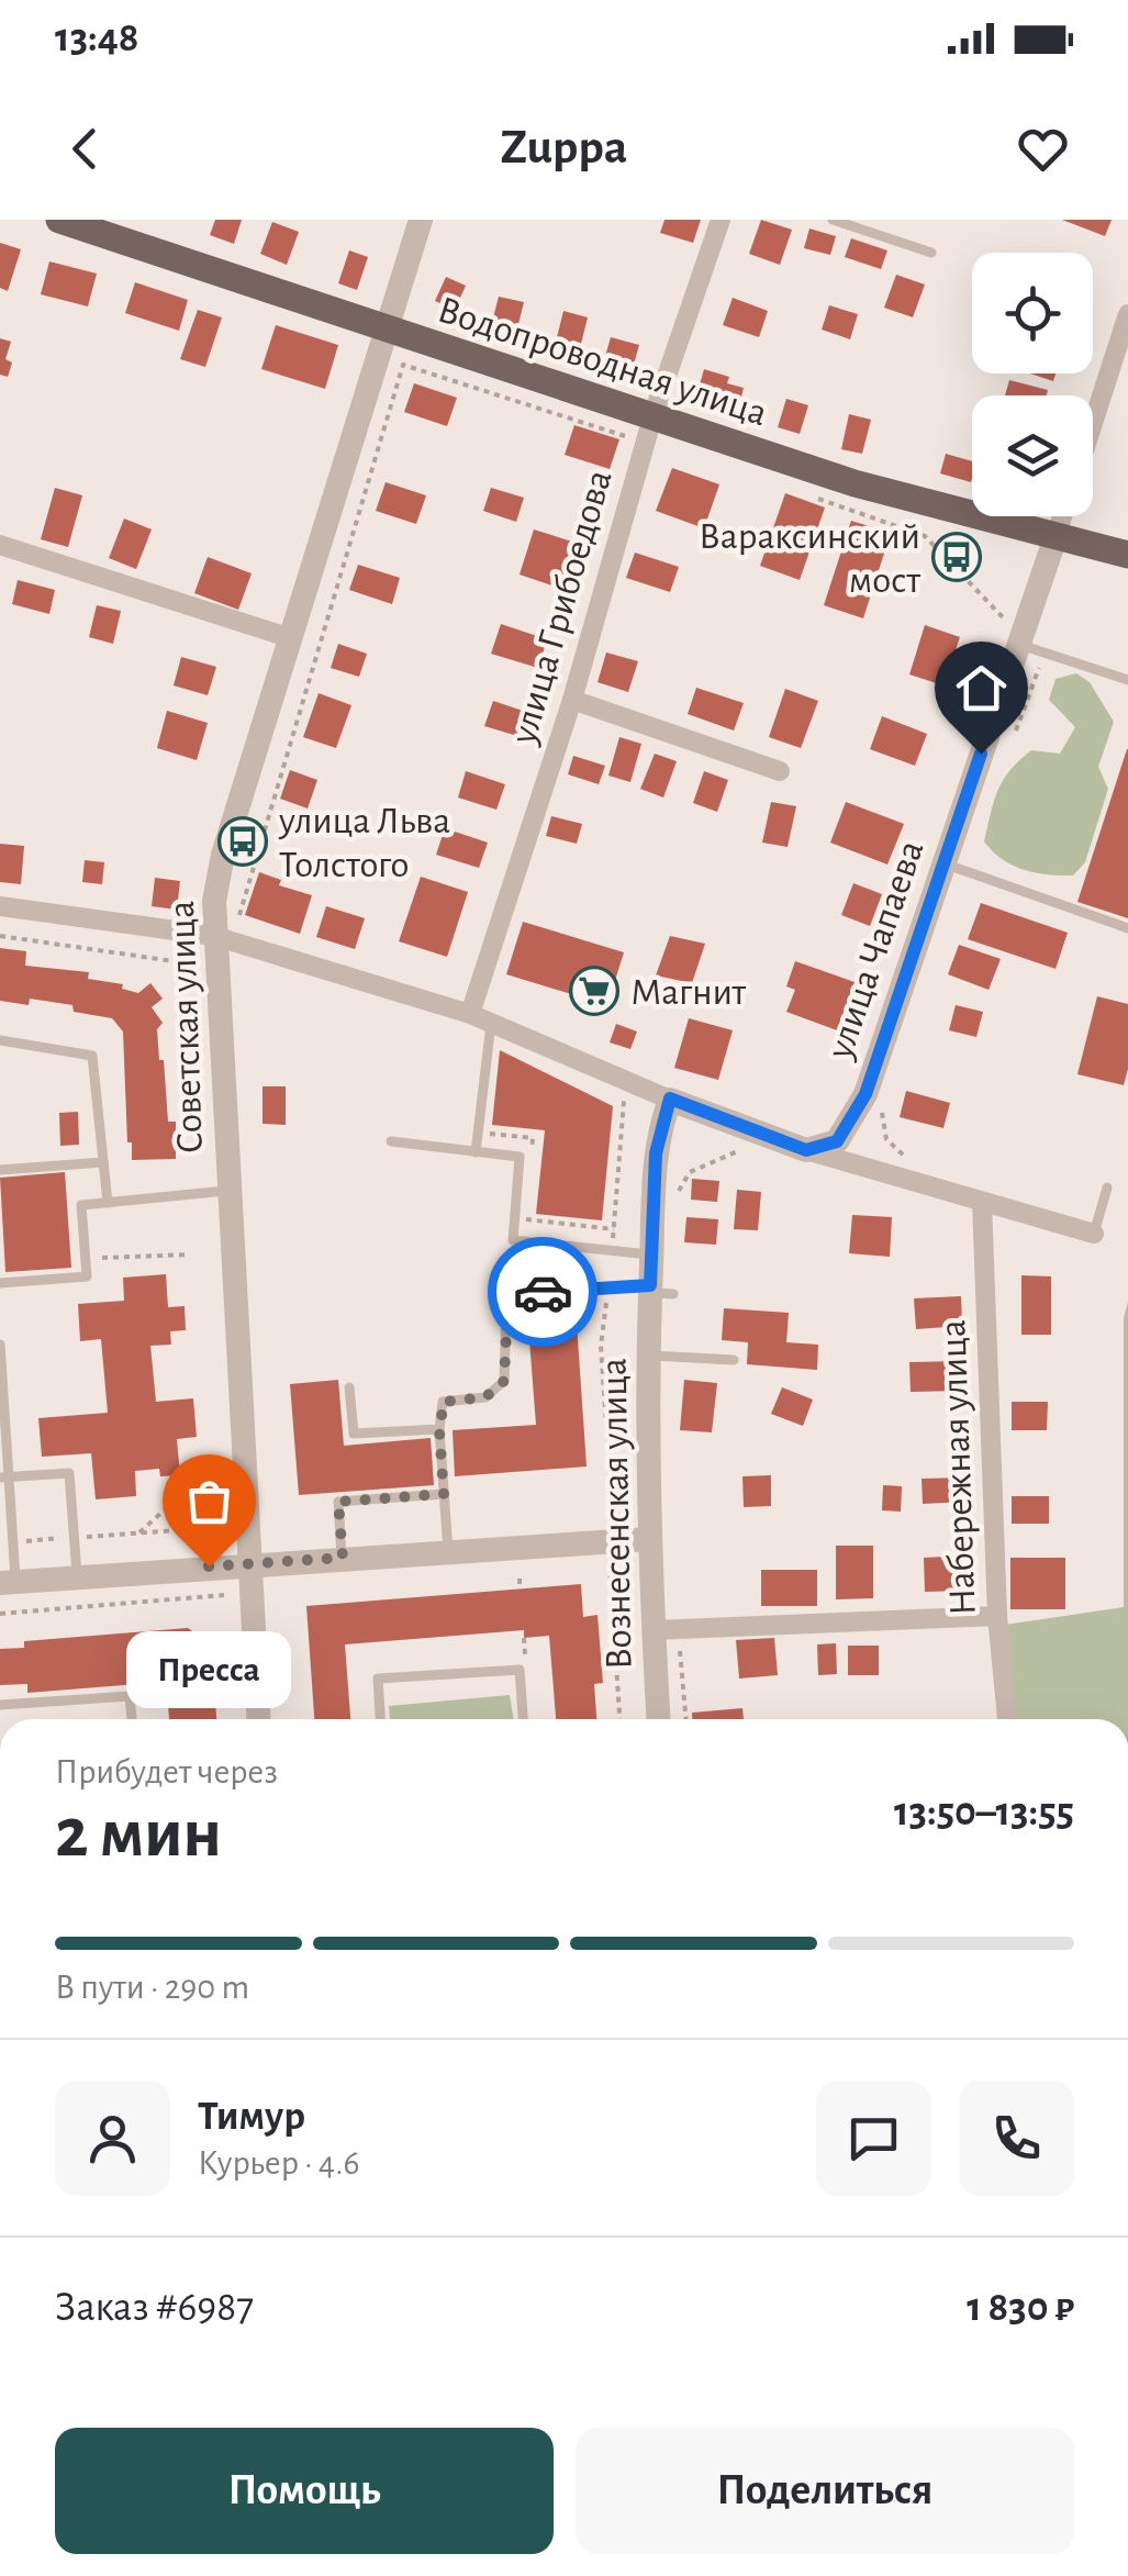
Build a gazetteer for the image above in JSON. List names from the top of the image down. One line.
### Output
{"streets":{"main road":["Водопроводная улица"],"street":["улица Грибоедова","улица Чапаева","Советская улица","Набережная улица","Вознесенская улица"]},"crossings":[["Водопроводная улица","улица Грибоедова"],["Водопроводная улица","улица Чапаева"],["Водопроводная улица","Советская улица"]],"places":{"bus stop":["Вараксинский мост","улица Льва Толстого"],"supermarket":["Магнит"],"other":["Пресса"]},"page":{"status":"13:48","header":"Zuppa","bubble":"Пресса","heading":["2 мин","Прибудет через","13:50–13:55"],"panel":["Тимур","Курьер · 4.6","Заказ #6987","1 830 ₽"],"bar":"В пути · 290 m","buttons":["Помощь","Поделиться"]}}
